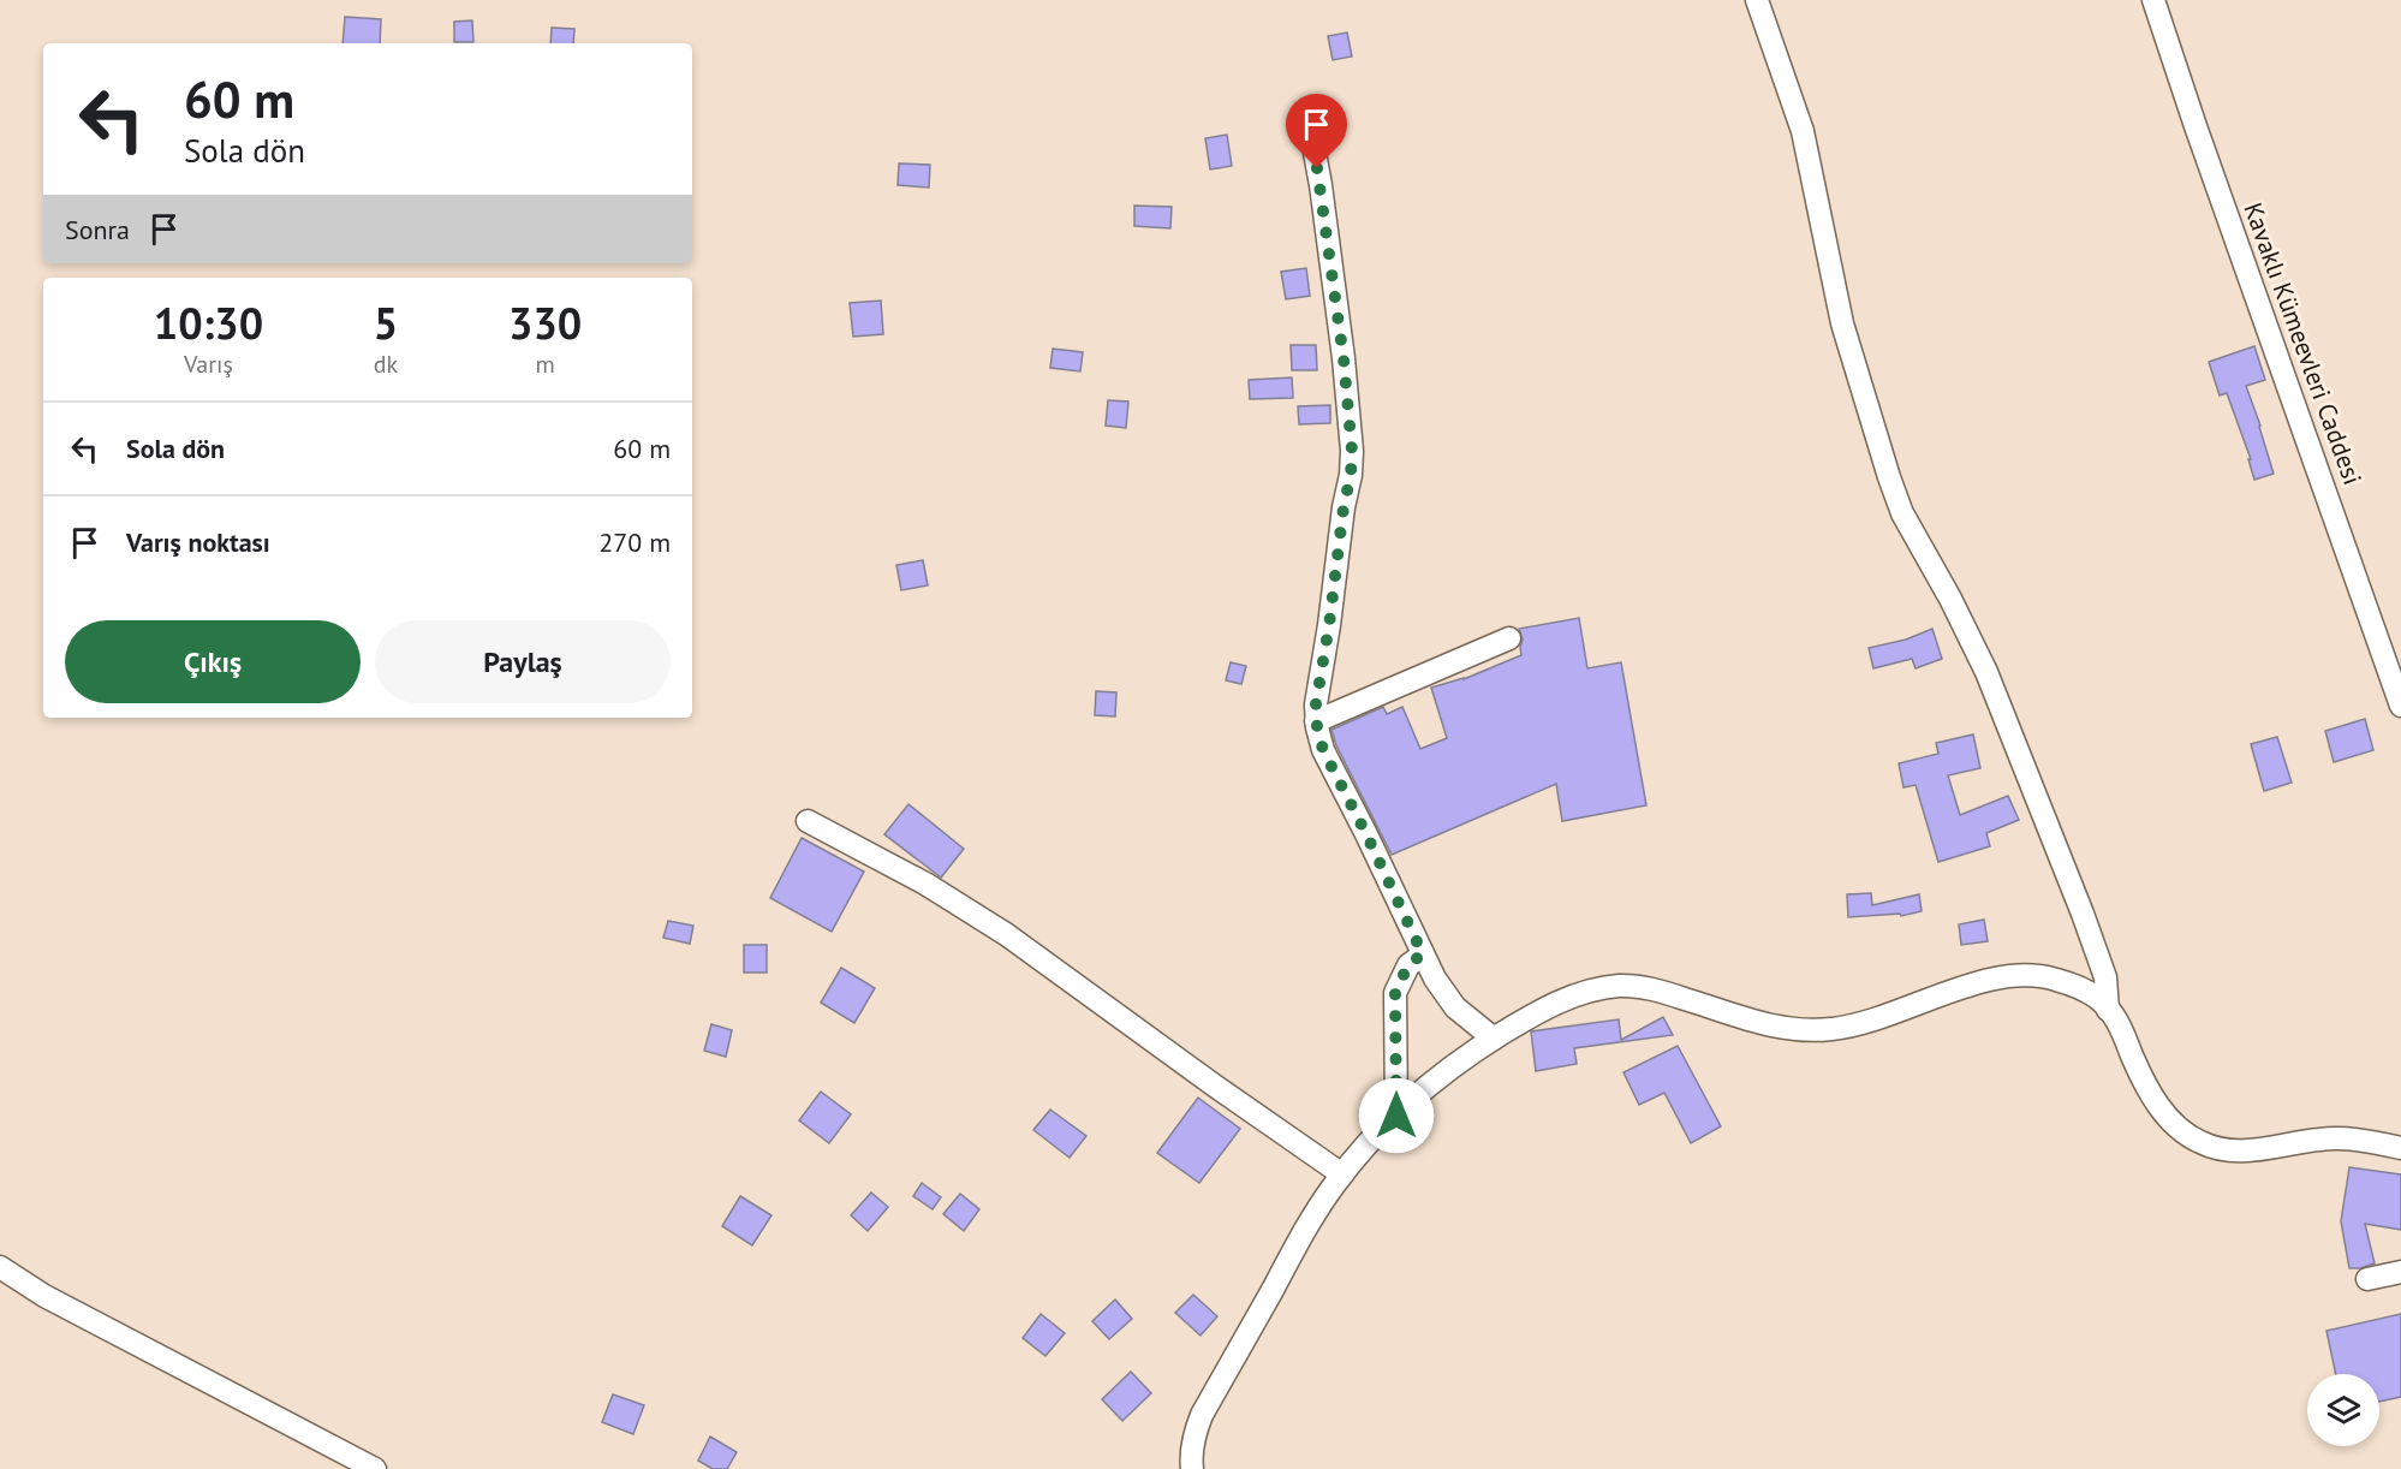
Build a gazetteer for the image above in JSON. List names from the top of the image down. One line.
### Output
{"streets":{"street":["Kavaklı Kümeevleri Caddesi"]},"page":{"turn":["60 m","Sola dön"],"then":"Sonra","eta":["10:30","Varış","5","dk","330","m"],"list":[{"name":"Sola dön","value":"60 m"},{"name":"Varış noktası","value":"270 m"}],"buttons":["Çıkış","Paylaş"]}}
